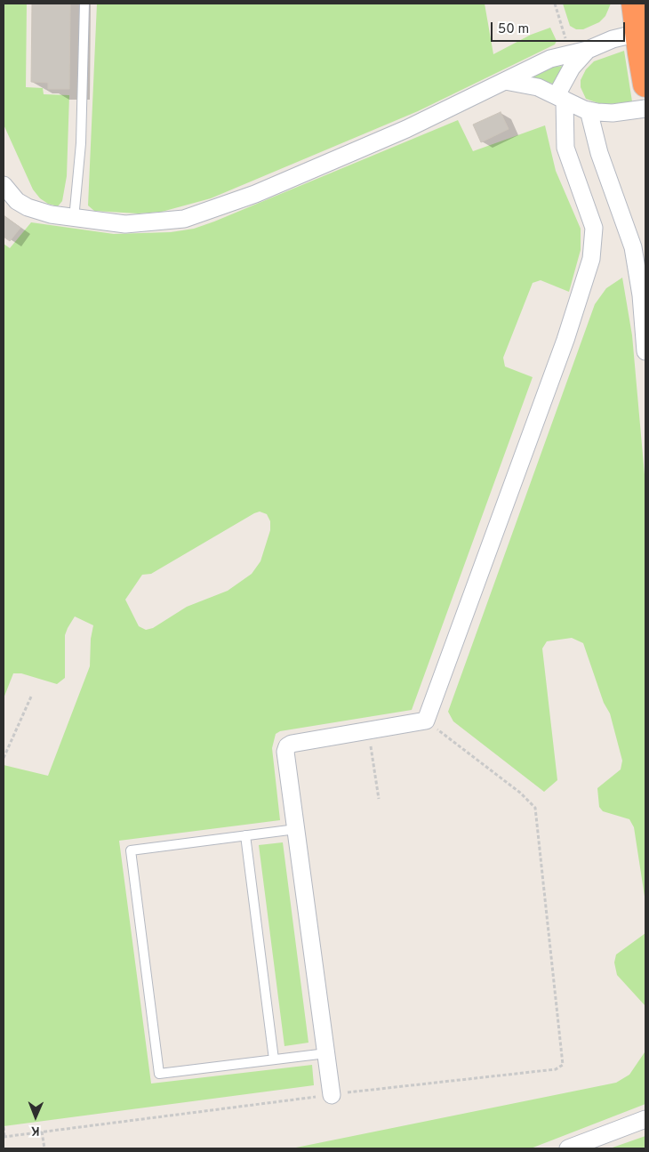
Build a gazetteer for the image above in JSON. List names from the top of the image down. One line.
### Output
{"scale_bar":"50 m","north":"bottom"}
